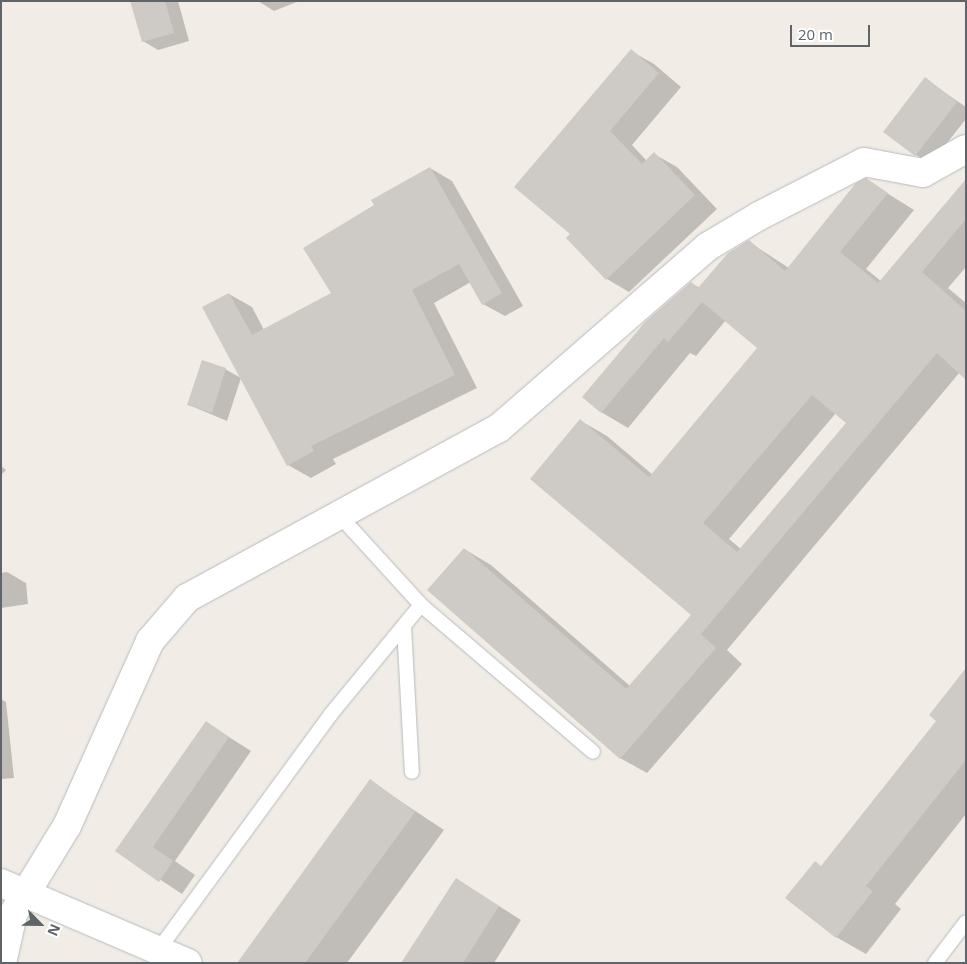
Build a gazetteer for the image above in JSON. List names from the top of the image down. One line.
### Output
{"scale_bar":"20 m","north":"bottom right"}
